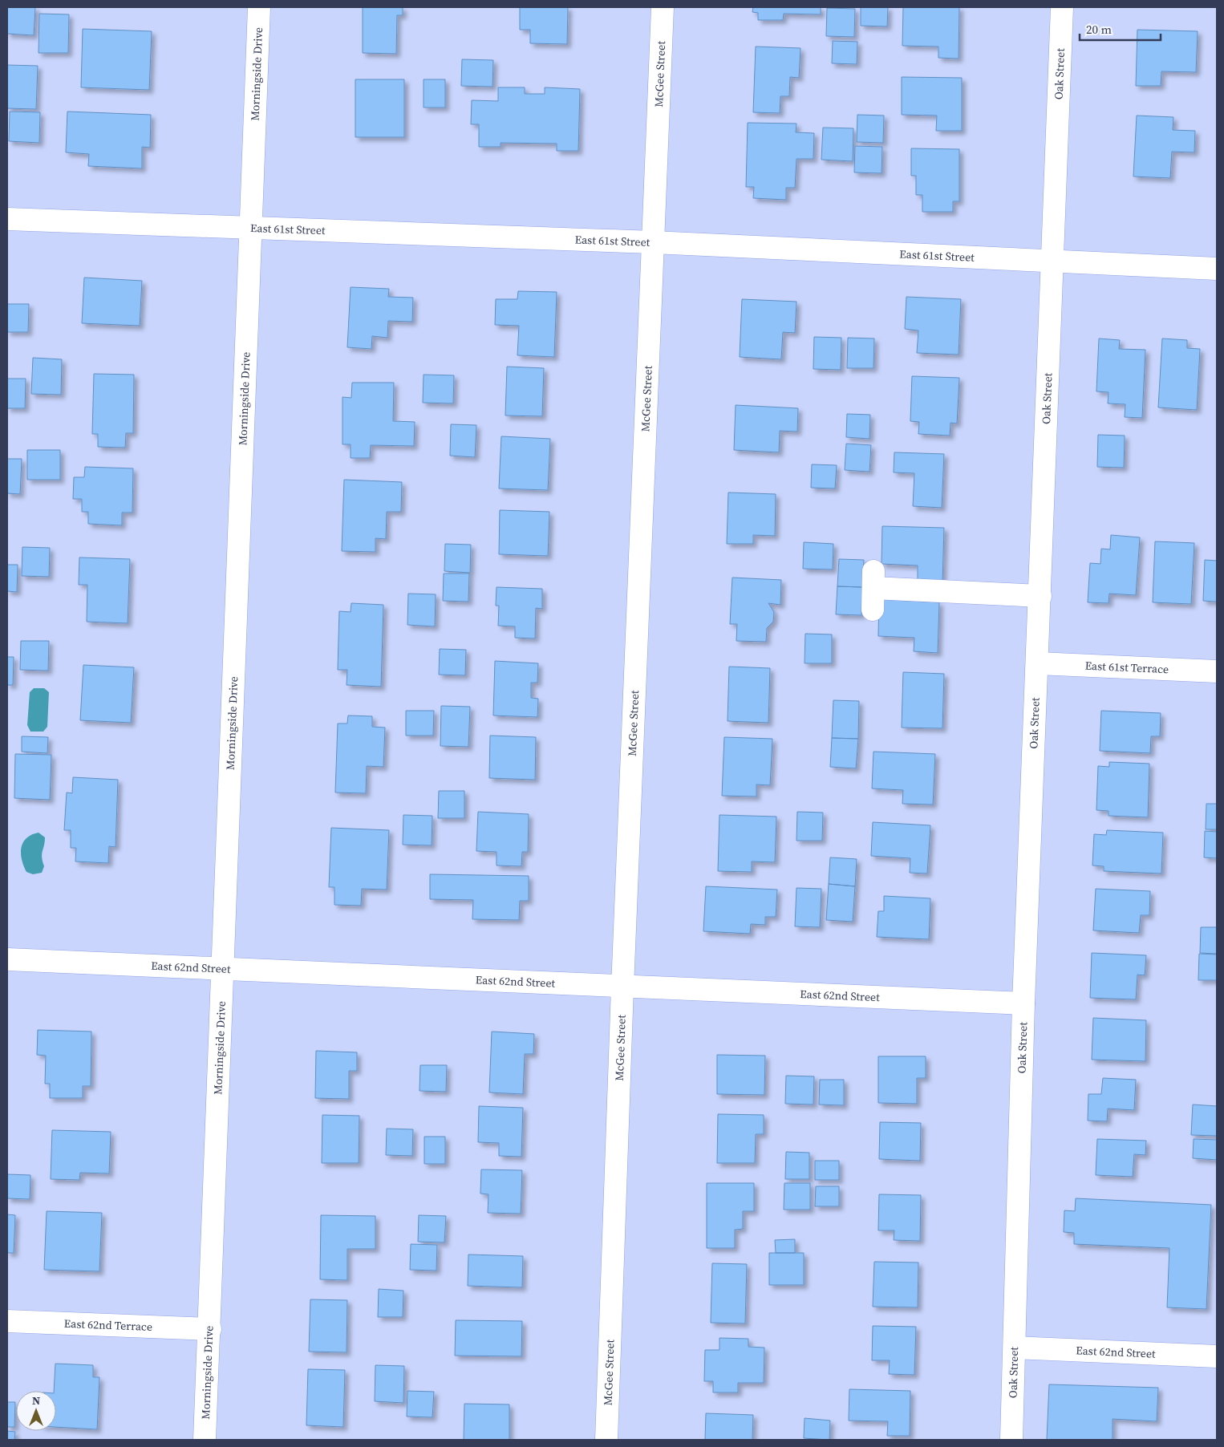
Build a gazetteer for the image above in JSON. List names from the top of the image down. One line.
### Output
{"streets":{"street":["Morningside Drive","McGee Street","Oak Street","East 61st Street","East 61st Terrace","East 62nd Street","East 62nd Terrace"]},"crossings":[["Morningside Drive","East 61st Street"],["Morningside Drive","East 62nd Street"],["Morningside Drive","East 62nd Terrace"],["McGee Street","East 61st Street"],["McGee Street","East 62nd Street"],["Oak Street","East 61st Street"],["Oak Street","East 61st Terrace"],["Oak Street","East 62nd Street"]],"scale_bar":"20 m","north":"top"}
